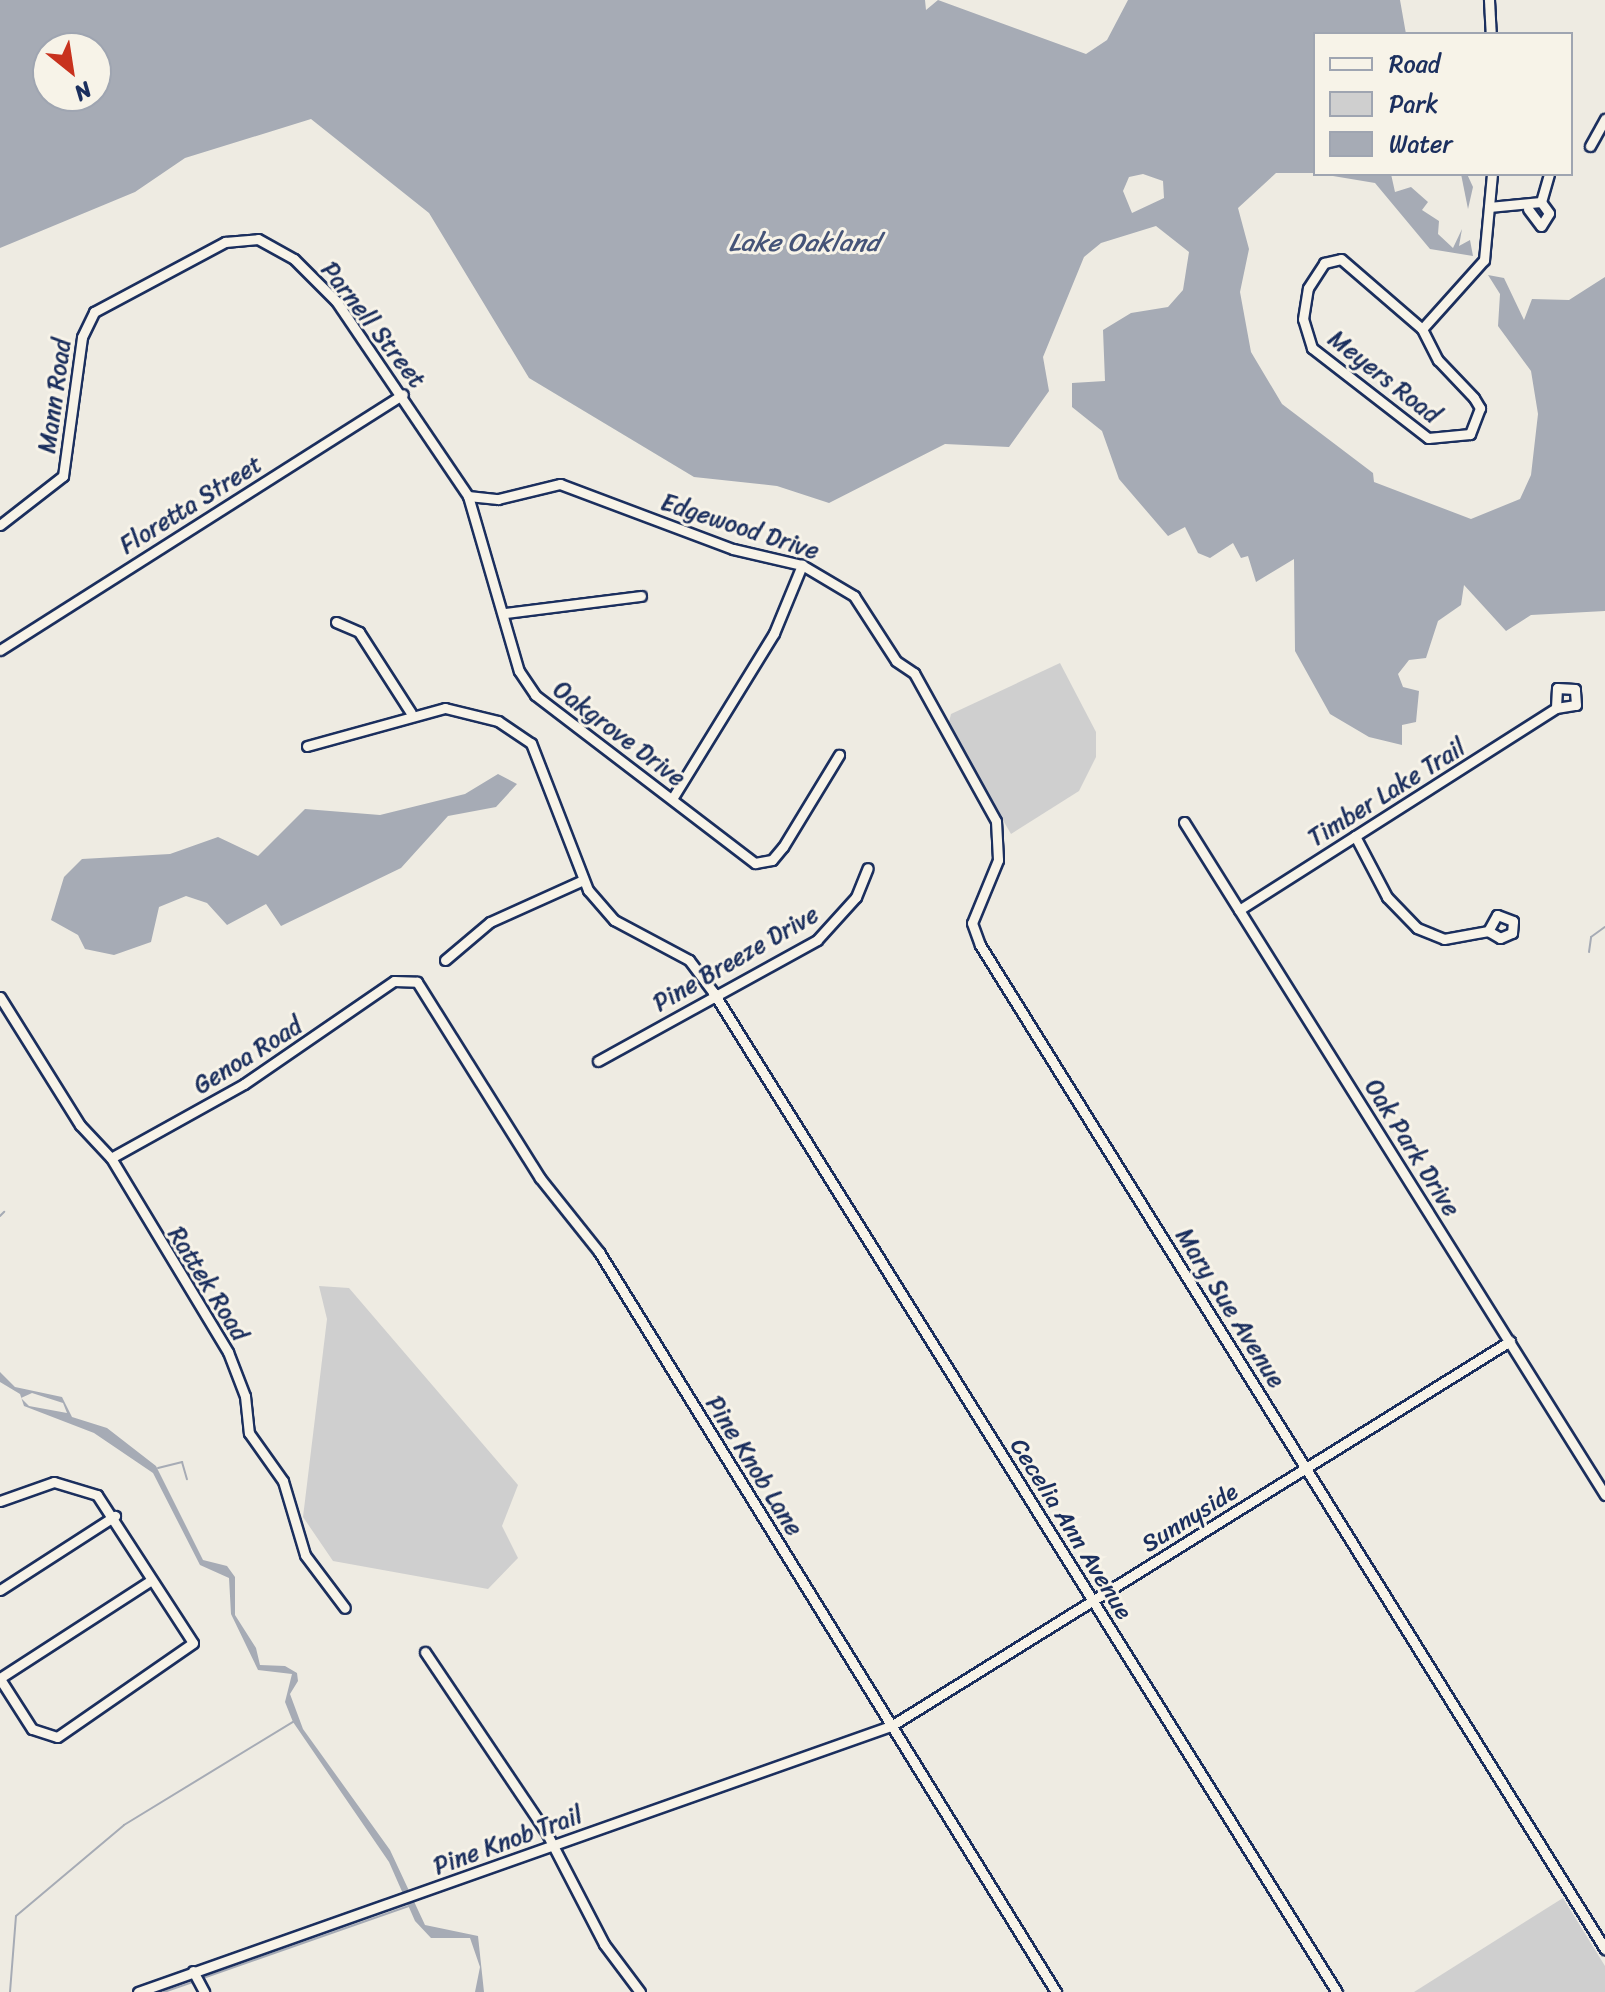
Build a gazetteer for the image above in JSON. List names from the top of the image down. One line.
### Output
{"streets":{"street":["Parnell Street","Meyers Road","Mann Road","Floretta Street","Edgewood Drive","Oakgrove Drive","Timber Lake Trail","Pine Breeze Drive","Genoa Road","Oak Park Drive","Rattek Road","Mary Sue Avenue","Pine Knob Lane","Sunnyside","Cecelia Ann Avenue","Pine Knob Trail"]},"crossings":[["Parnell Street","Mann Road"],["Parnell Street","Floretta Street"],["Parnell Street","Oakgrove Drive"],["Edgewood Drive","Oakgrove Drive"],["Edgewood Drive","Mary Sue Avenue"],["Timber Lake Trail","Oak Park Drive"],["Pine Breeze Drive","Cecelia Ann Avenue"],["Genoa Road","Rattek Road"],["Genoa Road","Pine Knob Lane"],["Oak Park Drive","Sunnyside"],["Mary Sue Avenue","Sunnyside"],["Pine Knob Lane","Sunnyside"],["Pine Knob Lane","Pine Knob Trail"],["Sunnyside","Cecelia Ann Avenue"],["Sunnyside","Pine Knob Trail"]],"water":["Lake Oakland"],"legend":["Road","Park","Water"],"north":"bottom right"}
